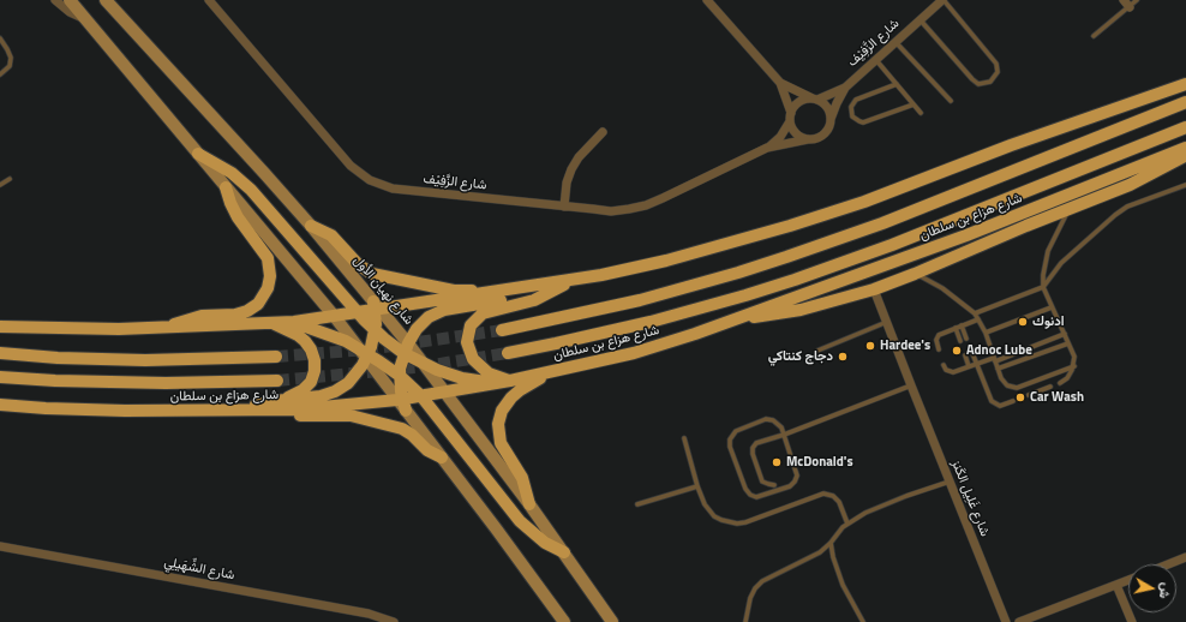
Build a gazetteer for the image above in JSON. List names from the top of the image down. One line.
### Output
{"streets":{"main road":["شارع هزاع بن سلطان","شارع نهيان الأول"],"street":["شارع الزَّفِيْف","شارع غَلِيل الكَنز","شارع الشِّهَيلِي"]},"crossings":[["شارع هزاع بن سلطان","شارع نهيان الأول"]],"places":["ادنوك","Hardee's","Adnoc Lube","دجاج كنتاكي","Car Wash","McDonald's"],"north":"right"}
